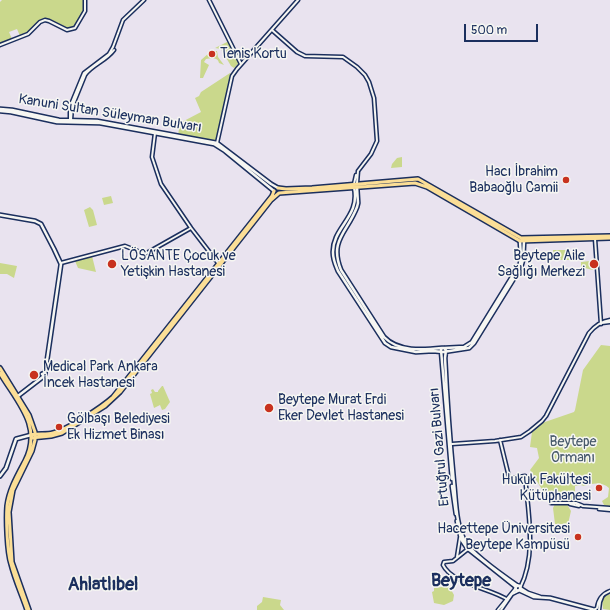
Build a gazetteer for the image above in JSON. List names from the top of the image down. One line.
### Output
{"streets":{"main road":["Kanuni Sultan Süleyman Bulvarı","Ertuğrul Gazi Bulvarı"]},"districts":["Beytepe","Ahlatlıbel"],"parks":["Beytepe Ormanı"],"places":["Tenis Kortu","Hacı İbrahim Babaoğlu Camii","LÖSANTE Çocuk ve Yetişkin Hastanesi","Beytepe Aile Sağlığı Merkezi","Medical Park Ankara İncek Hastanesi","Beytepe Murat Erdi Eker Devlet Hastanesi","Gölbaşı Belediyesi Ek Hizmet Binası","Hukuk Fakültesi Kütüphanesi","Hacettepe Üniversitesi Beytepe Kampüsü"],"scale_bar":"500 m"}
